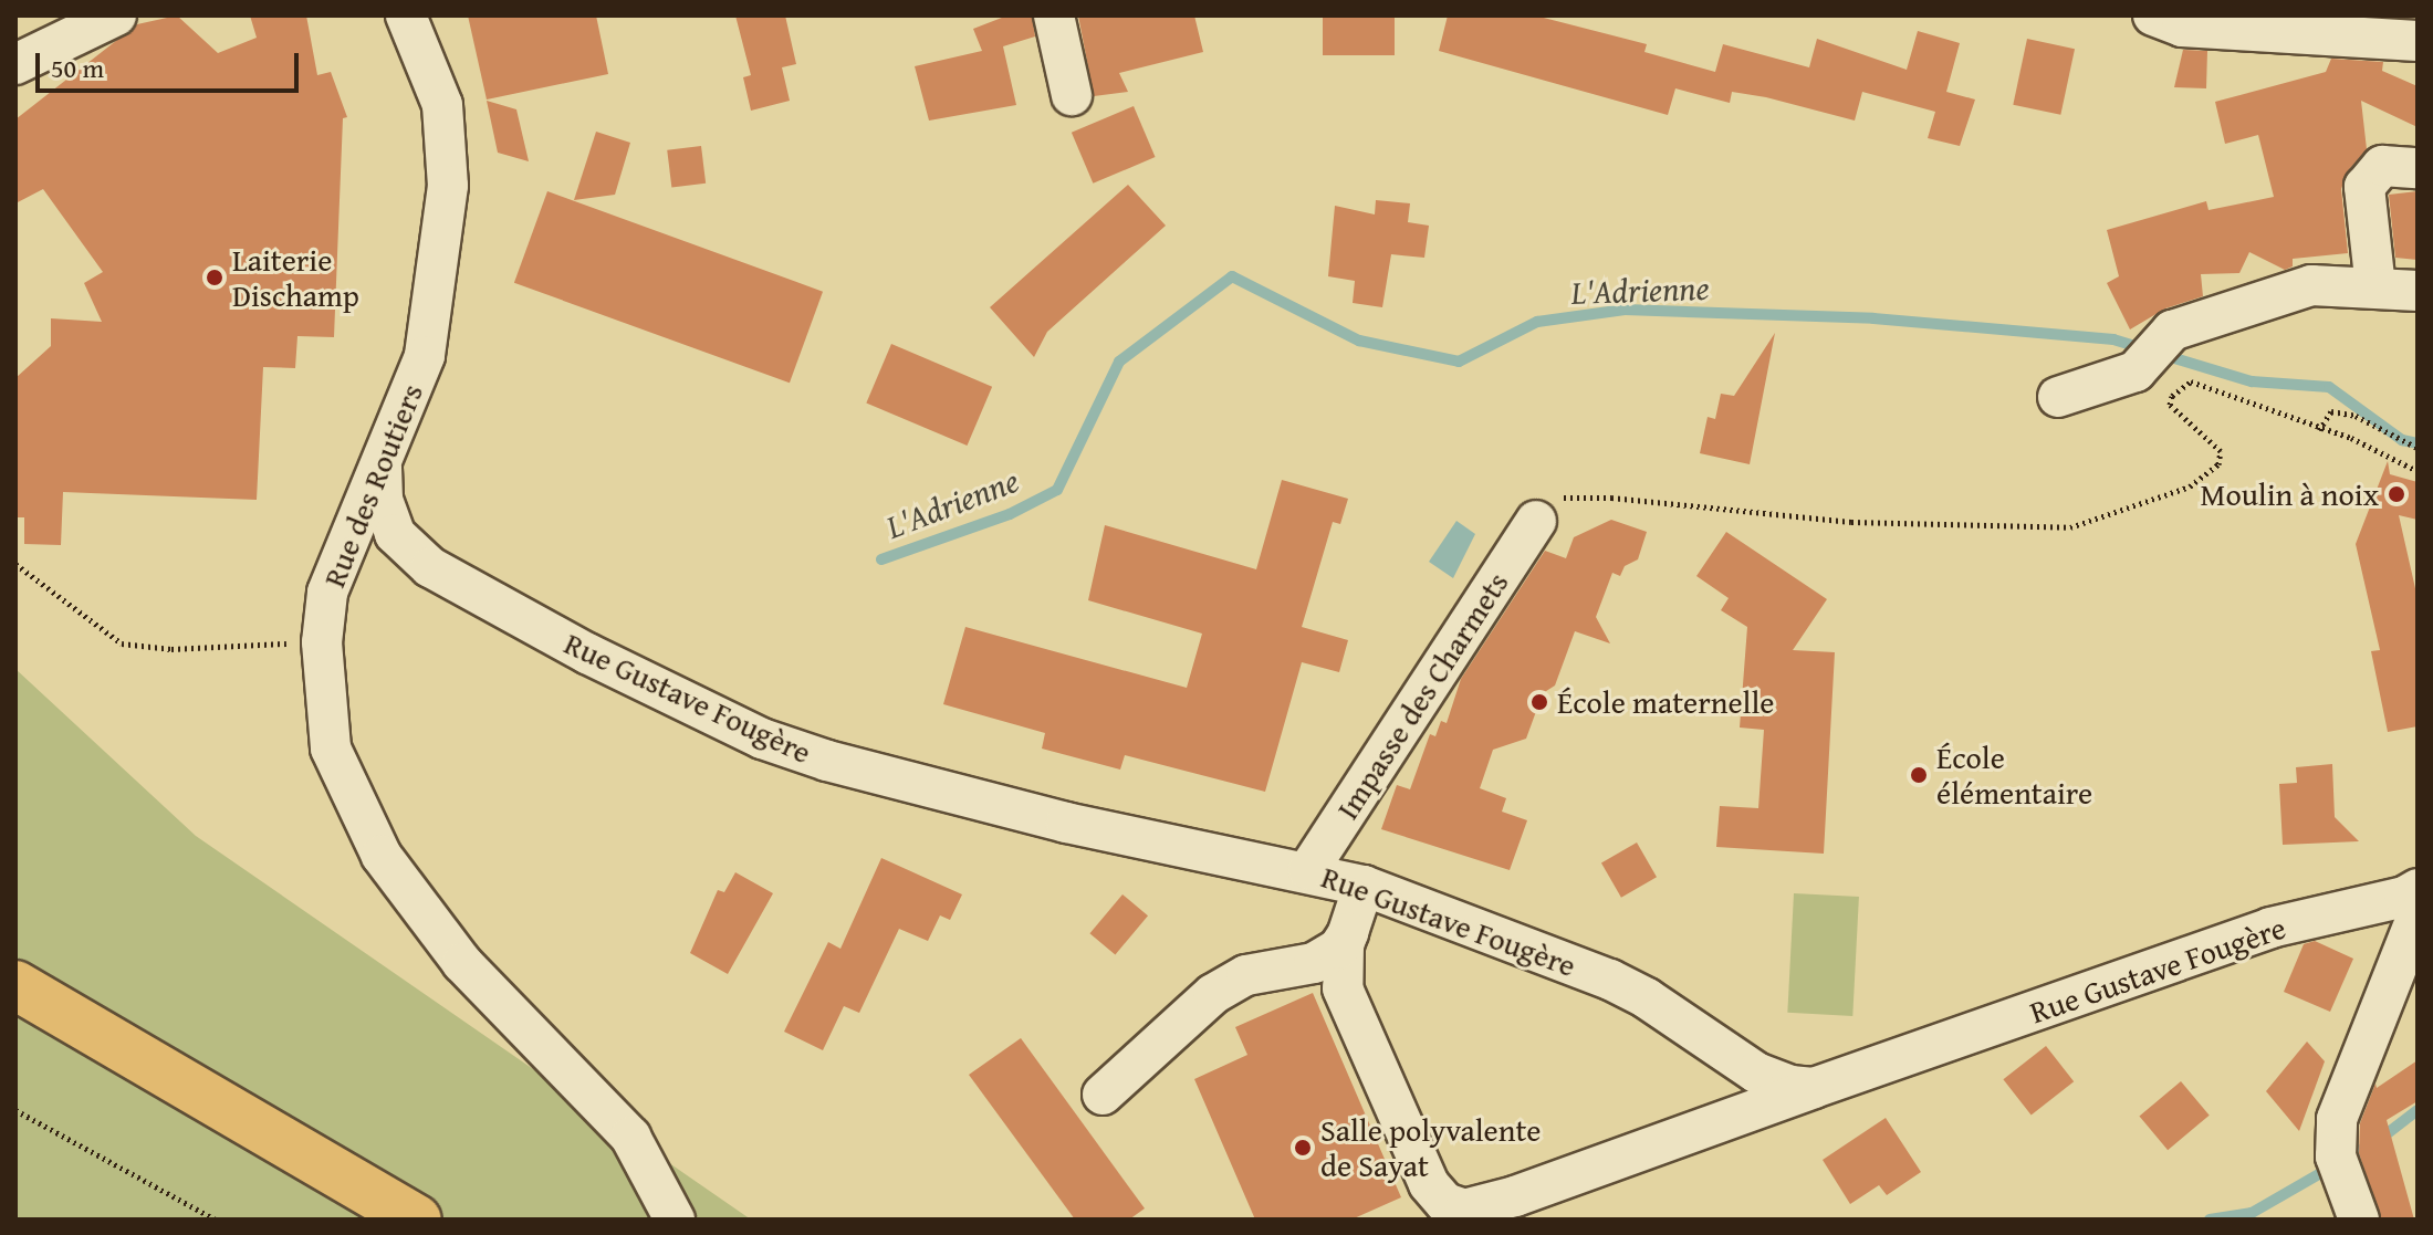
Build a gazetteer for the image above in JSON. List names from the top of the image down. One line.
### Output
{"streets":{"street":["Rue des Routiers","Impasse des Charmets","Rue Gustave Fougère"]},"crossings":[["Rue des Routiers","Rue Gustave Fougère"],["Impasse des Charmets","Rue Gustave Fougère"]],"water":["L'Adrienne"],"places":["Laiterie Dischamp","Moulin à noix","École maternelle","École élémentaire","Salle polyvalente de Sayat"],"scale_bar":"50 m"}
